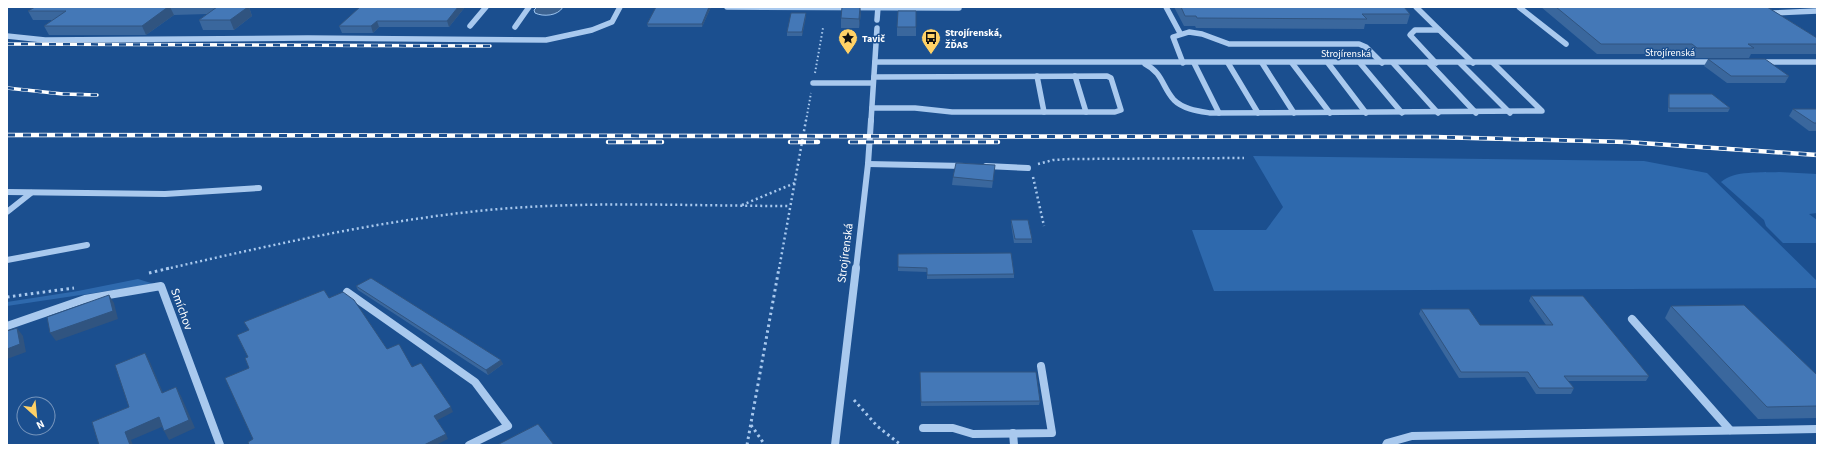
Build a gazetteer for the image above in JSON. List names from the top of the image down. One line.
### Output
{"streets":{"street":["Strojírenská","Smíchov"]},"places":{"place":["Tavič"],"bus stop":["Strojírenská, ŽĎAS"]},"north":"bottom right"}
